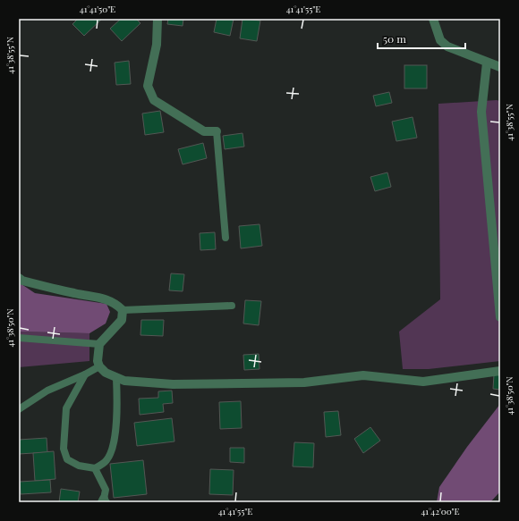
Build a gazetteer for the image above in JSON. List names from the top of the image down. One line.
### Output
{"scale_bar":"50 m","coordinates":["41°41'50\"E","41°41'55\"E","41°38'55\"N","41°38'50\"N","41°42'00\"E"]}
